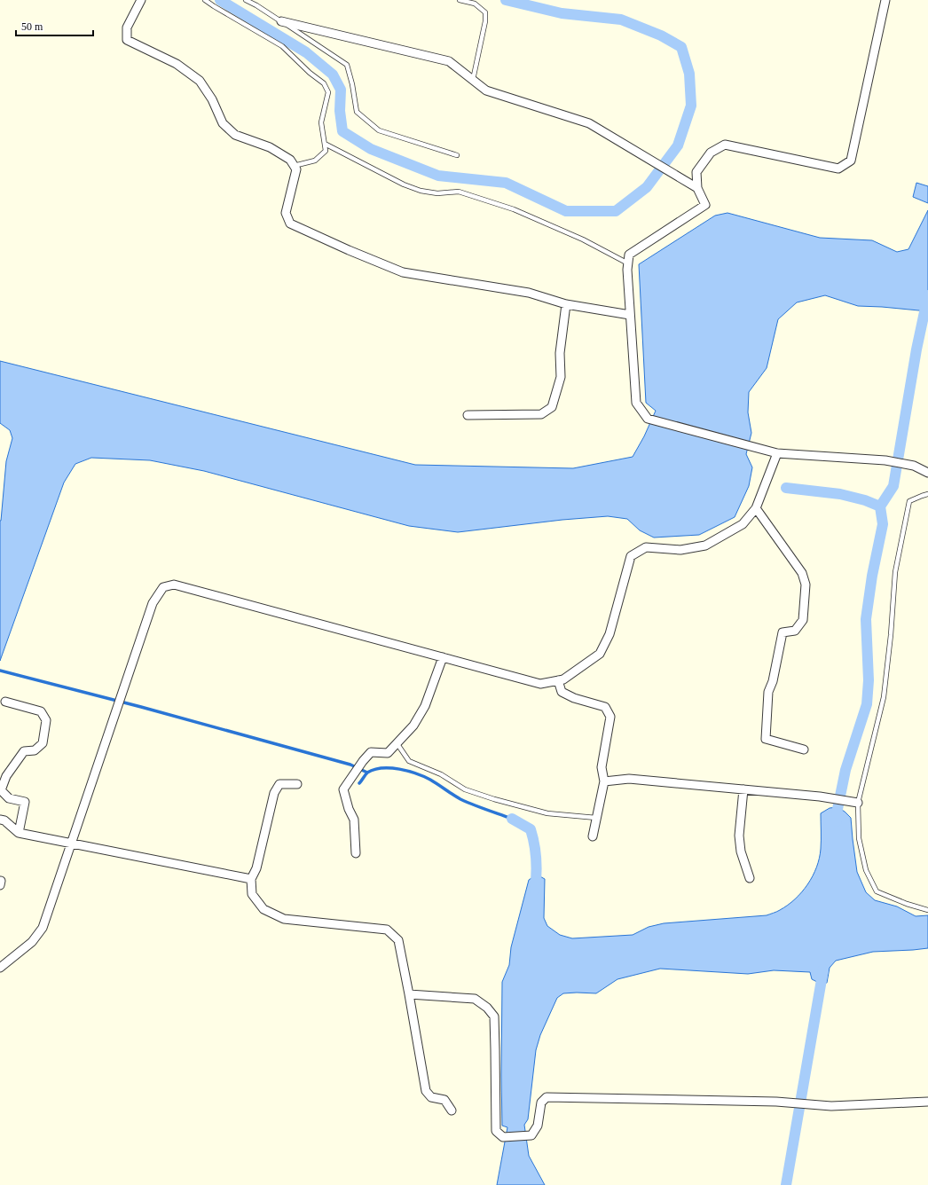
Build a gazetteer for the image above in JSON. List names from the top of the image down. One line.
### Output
{"scale_bar":"50 m"}
